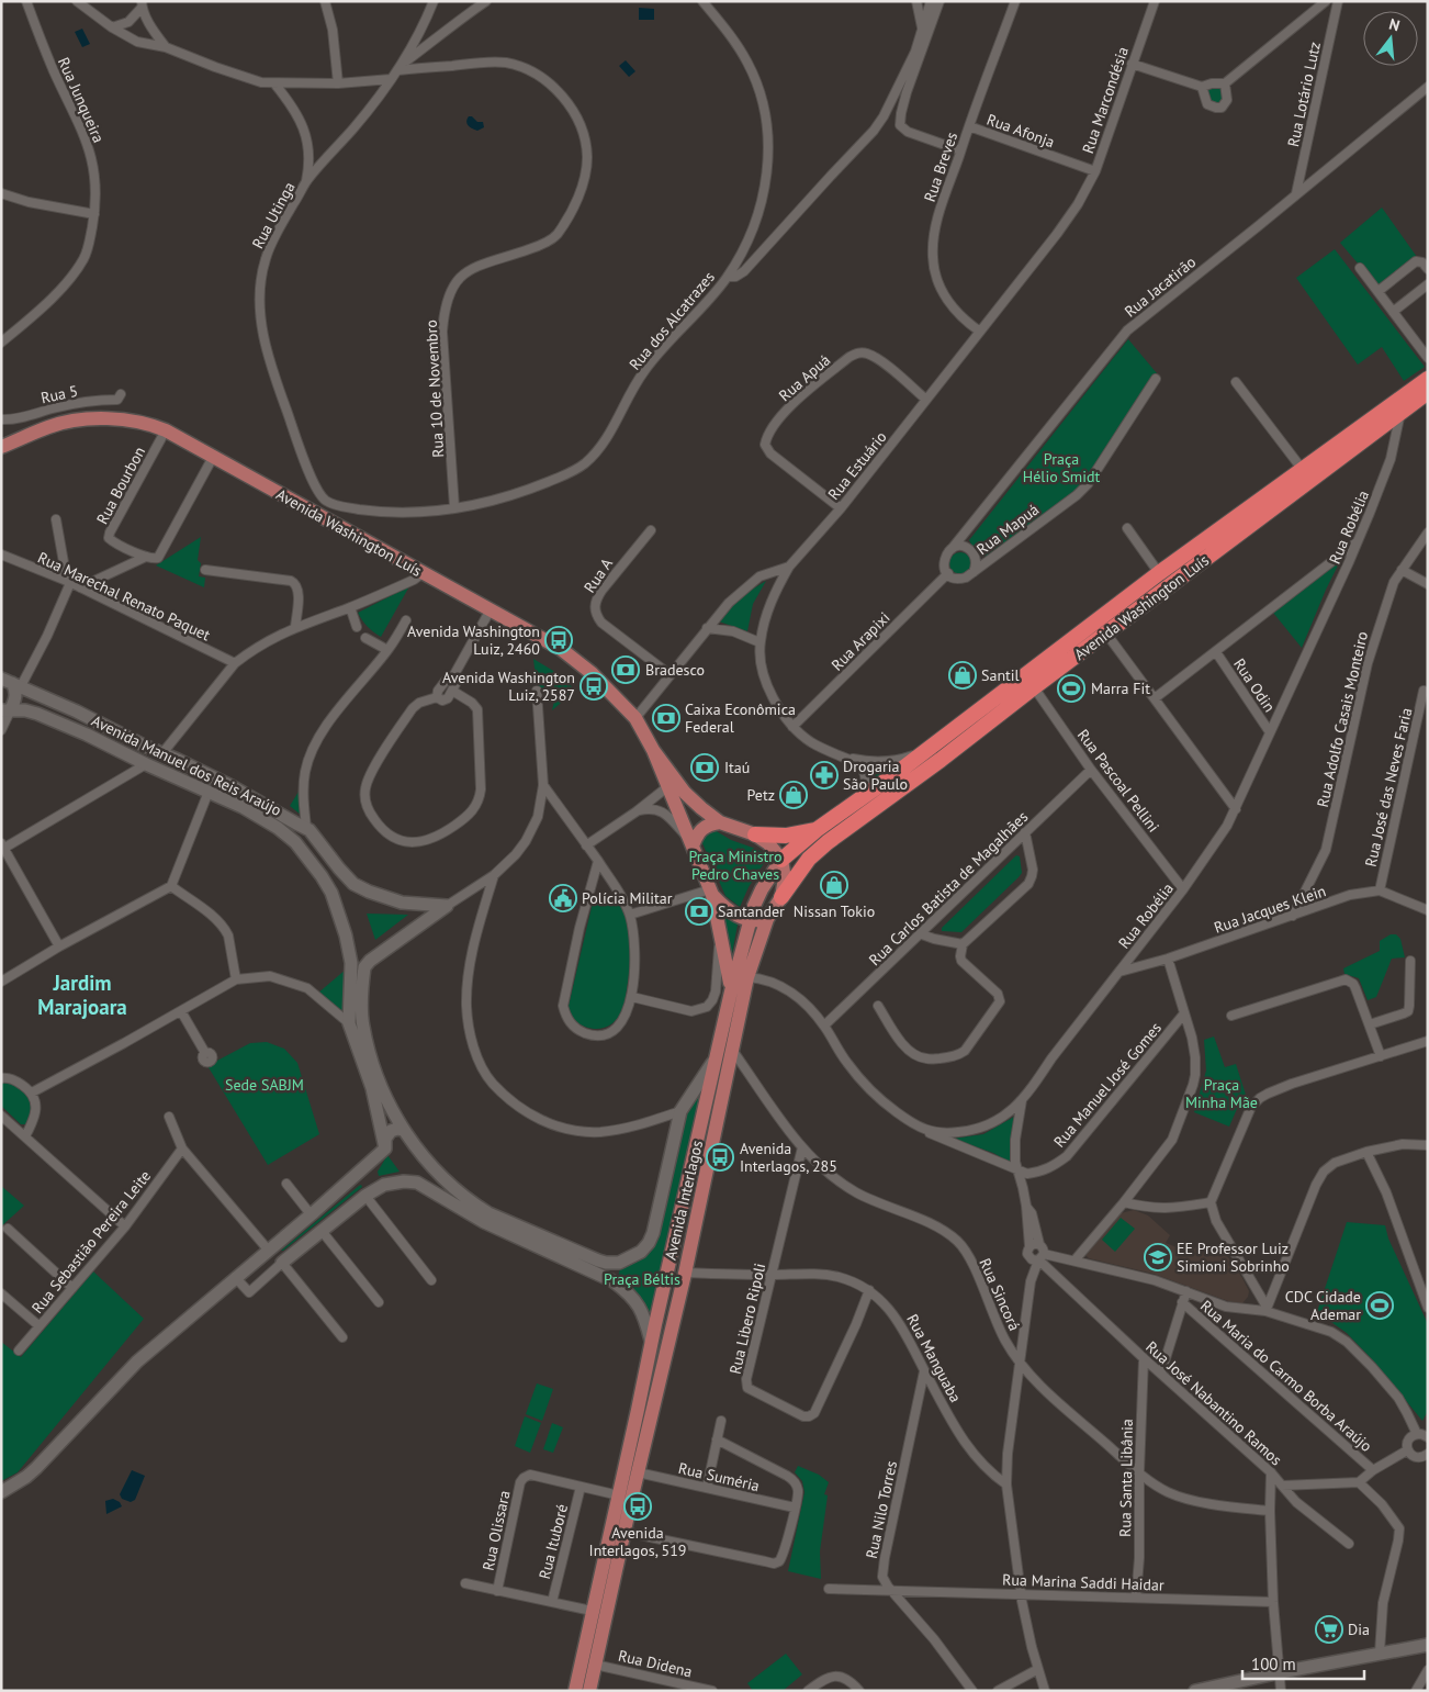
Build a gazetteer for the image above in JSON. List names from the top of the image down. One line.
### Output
{"streets":{"highway":["Avenida Washington Luís","Avenida Interlagos"],"street":["Rua Lotário Lutz","Rua Junqueira","Rua Marcondésia","Rua Afonja","Rua Breves","Rua Utinga","Rua Jacatirão","Rua dos Alcatrazes","Rua Apuá","Rua 10 de Novembro","Rua 5","Rua Estuário","Rua Bourbon","Rua Robélia","Rua Mapuá","Rua A","Rua Marechal Renato Paquet","Rua Arapixi","Rua Odin","Rua Adolfo Casais Monteiro","Avenida Manuel dos Reis Araújo","Rua Pascoal Pellini","Rua José das Neves Faria","Rua Carlos Batista de Magalhães","Rua Jacques Klein","Rua Manuel José Gomes","Rua Sebastião Pereira Leite","Rua Sincorá","Rua Libero Ripoli","Rua Manguaba","Rua Maria do Carmo Borba Araújo","Rua José Nabantino Ramos","Rua Suméria","Rua Santa Libânia","Rua Nilo Torres","Rua Olissara","Rua Ituboré","Rua Marina Saddi Haidar","Rua Didena"]},"crossings":[["Rua Lotário Lutz","Rua Jacatirão"],["Rua Marcondésia","Rua Afonja"],["Rua Marcondésia","Rua Estuário"],["Rua Afonja","Rua Breves"],["Rua Breves","Rua Estuário"],["Rua Utinga","Rua dos Alcatrazes"],["Rua Utinga","Rua 10 de Novembro"],["Rua Jacatirão","Rua Mapuá"],["Rua Jacatirão","Rua Arapixi"],["Rua dos Alcatrazes","Rua 10 de Novembro"],["Rua Apuá","Rua Estuário"],["Rua Estuário","Avenida Washington Luís"],["Rua Estuário","Rua A"],["Rua Robélia","Avenida Washington Luís"],["Rua Robélia","Rua Odin"],["Rua Robélia","Rua Pascoal Pellini"],["Rua Robélia","Rua Carlos Batista de Magalhães"],["Rua Robélia","Rua Jacques Klein"],["Rua Robélia","Rua Manuel José Gomes"],["Rua Robélia","Avenida Interlagos"],["Rua Mapuá","Rua Arapixi"],["Avenida Washington Luís","Rua Pascoal Pellini"],["Avenida Washington Luís","Avenida Interlagos"],["Rua Adolfo Casais Monteiro","Rua Jacques Klein"],["Rua Pascoal Pellini","Rua Carlos Batista de Magalhães"],["Rua José das Neves Faria","Rua Jacques Klein"],["Avenida Interlagos","Rua Sincorá"],["Avenida Interlagos","Rua Manguaba"],["Avenida Interlagos","Rua Suméria"],["Avenida Interlagos","Rua Olissara"],["Avenida Interlagos","Rua Didena"],["Rua Sincorá","Rua Libero Ripoli"],["Rua Sincorá","Rua Santa Libânia"],["Rua Libero Ripoli","Rua Manguaba"],["Rua Manguaba","Rua Nilo Torres"],["Rua José Nabantino Ramos","Rua Santa Libânia"],["Rua Santa Libânia","Rua Marina Saddi Haidar"],["Rua Nilo Torres","Rua Marina Saddi Haidar"],["Rua Olissara","Rua Ituboré"]],"districts":["Jardim Marajoara"],"parks":["Praça Hélio Smidt","Praça Ministro Pedro Chaves","Sede SABJM","Praça Minha Mãe","Praça Béltis"],"places":{"bus stop":["Avenida Washington Luiz, 2460","Avenida Washington Luiz, 2587","Avenida Interlagos, 285","Avenida Interlagos, 519"],"bank":["Bradesco","Caixa Econômica Federal","Itaú","Santander"],"shop":["Santil","Petz","Nissan Tokio"],"sports":["Marra Fit","CDC Cidade Ademar"],"pharmacy":["Drogaria São Paulo"],"public building":["Polícia Militar"],"school or university":["EE Professor Luiz Simioni Sobrinho"],"supermarket":["Dia"]},"scale_bar":"100 m","north":"top"}
